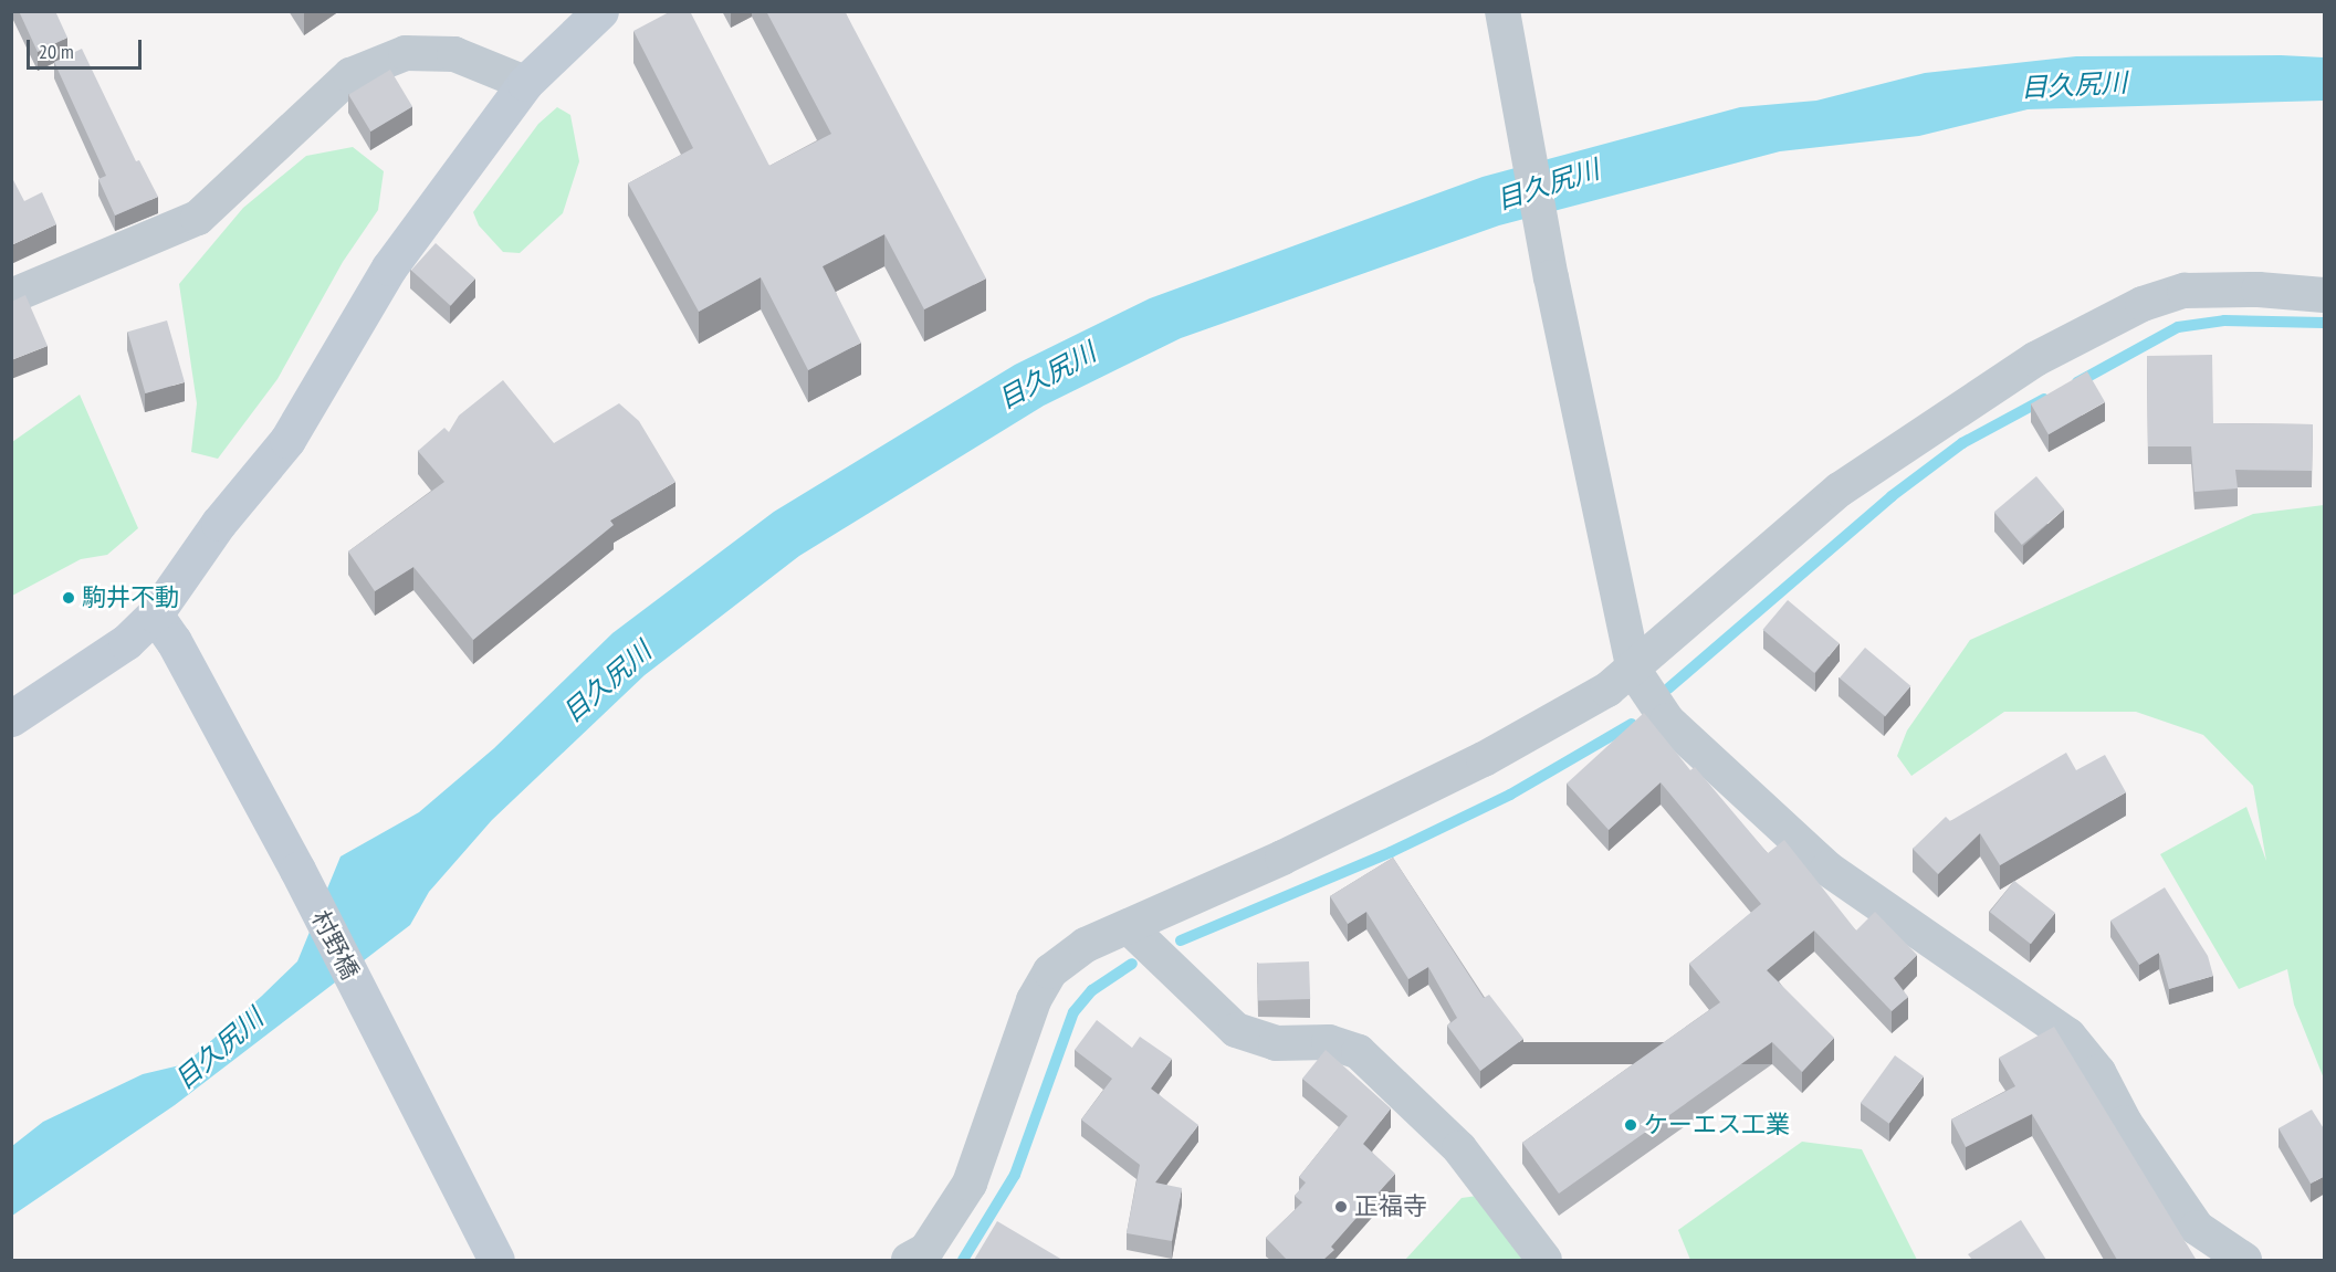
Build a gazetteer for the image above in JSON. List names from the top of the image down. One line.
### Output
{"streets":{"street":["村野橋"]},"water":["目久尻川"],"places":["駒井不動","ケーエス工業","正福寺"],"scale_bar":"20 m"}
